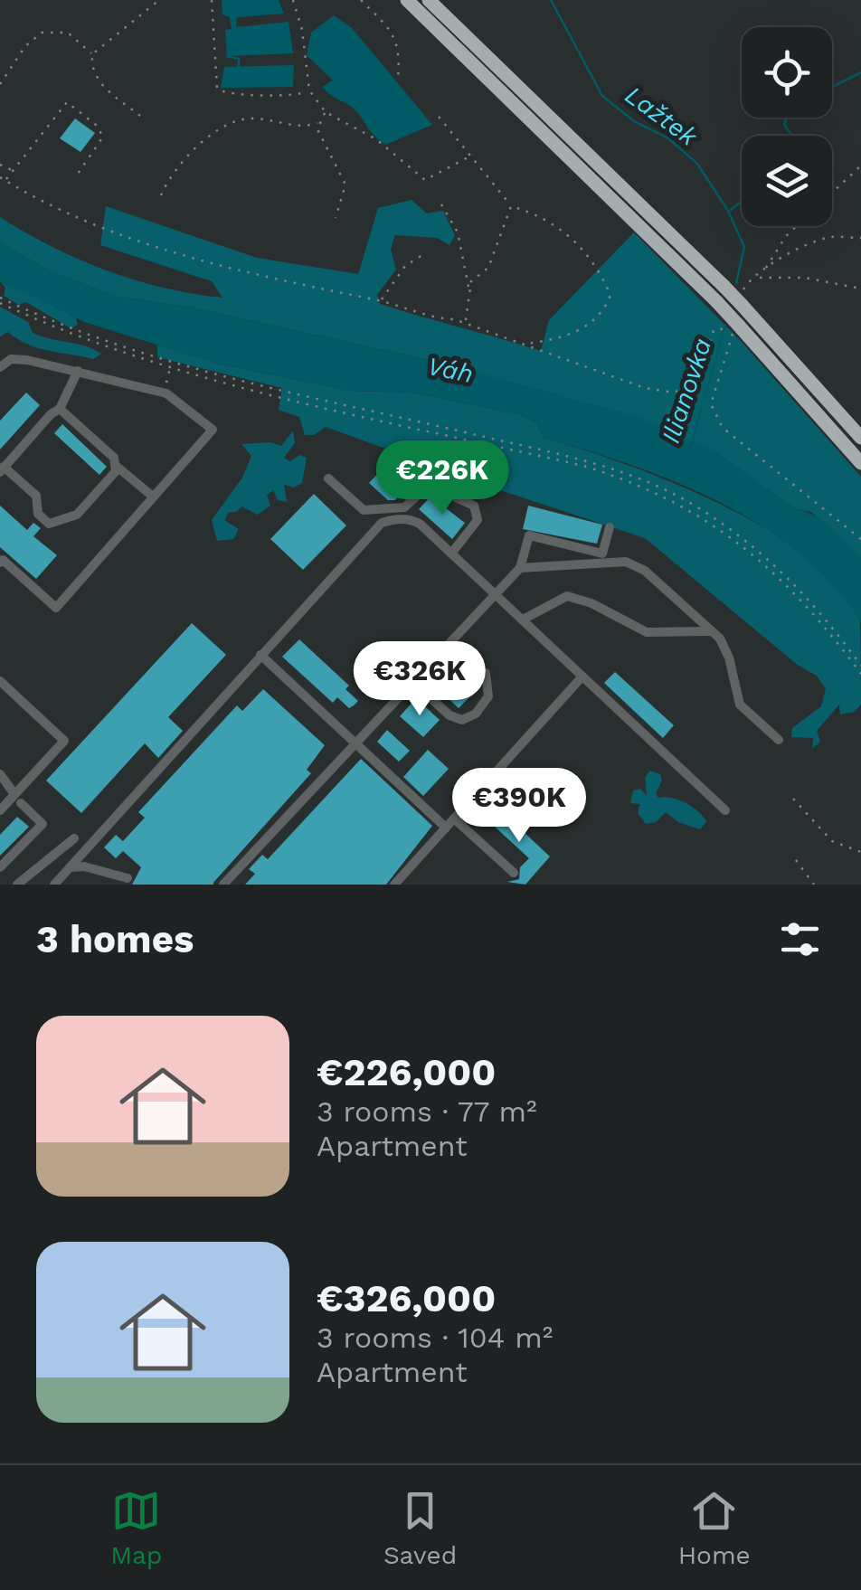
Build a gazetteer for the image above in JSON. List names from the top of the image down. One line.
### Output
{"water":["Lažtek","Váh","Ilianovka"],"page":{"price":["€226K","€326K","€390K"],"heading":"3 homes","list":[{"name":"€226,000","note":"3 rooms · 77 m² · Apartment"},{"name":"€326,000","note":"3 rooms · 104 m² · Apartment"}],"tabs":["Map","Saved","Home"]}}
